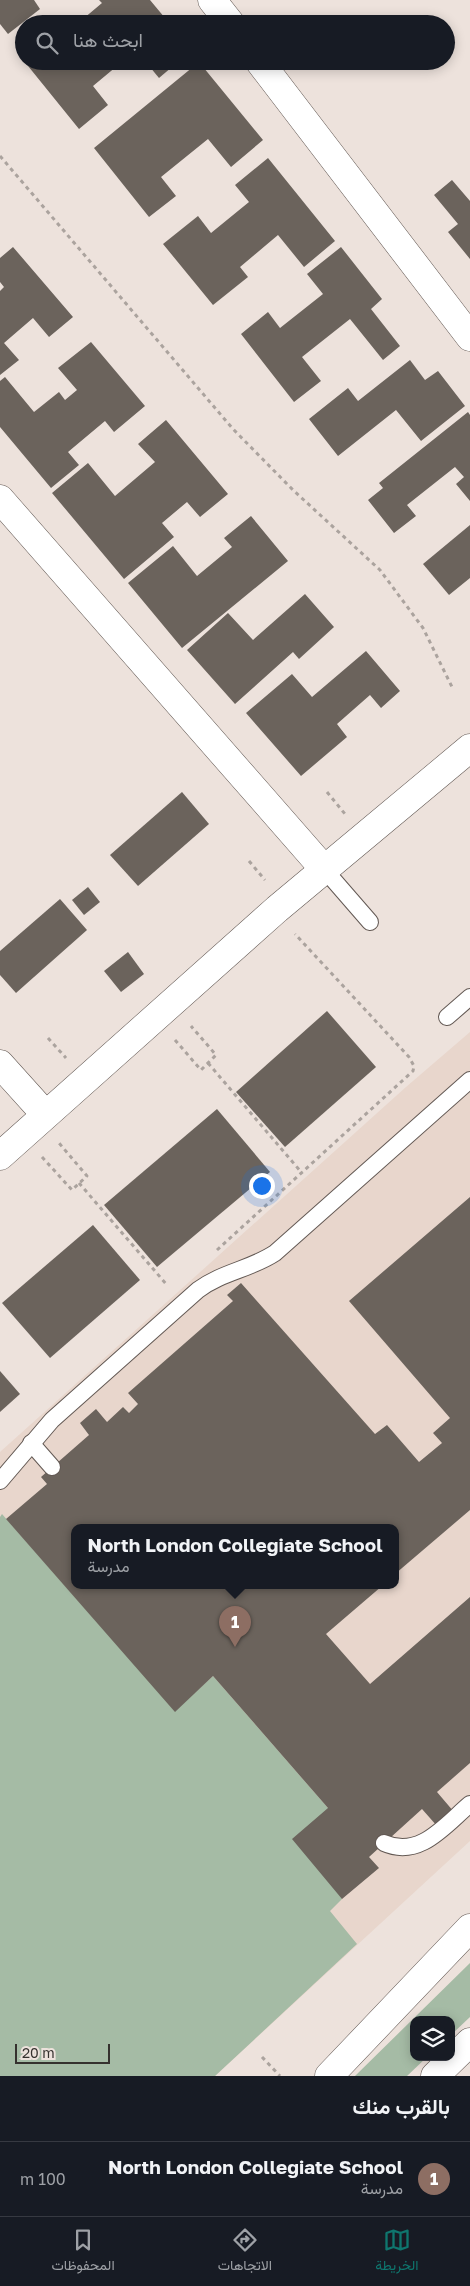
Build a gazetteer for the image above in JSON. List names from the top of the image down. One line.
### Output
{"scale_bar":"20 m","page":{"search":"ابحث هنا","popup":["North London Collegiate School","مدرسة"],"pins":"1","scale":"20 m","heading":"بالقرب منك","list":[{"mark":"1","name":"North London Collegiate School","note":"مدرسة","value":"100 m"}],"nav":["الخريطة","الاتجاهات","المحفوظات"]}}
